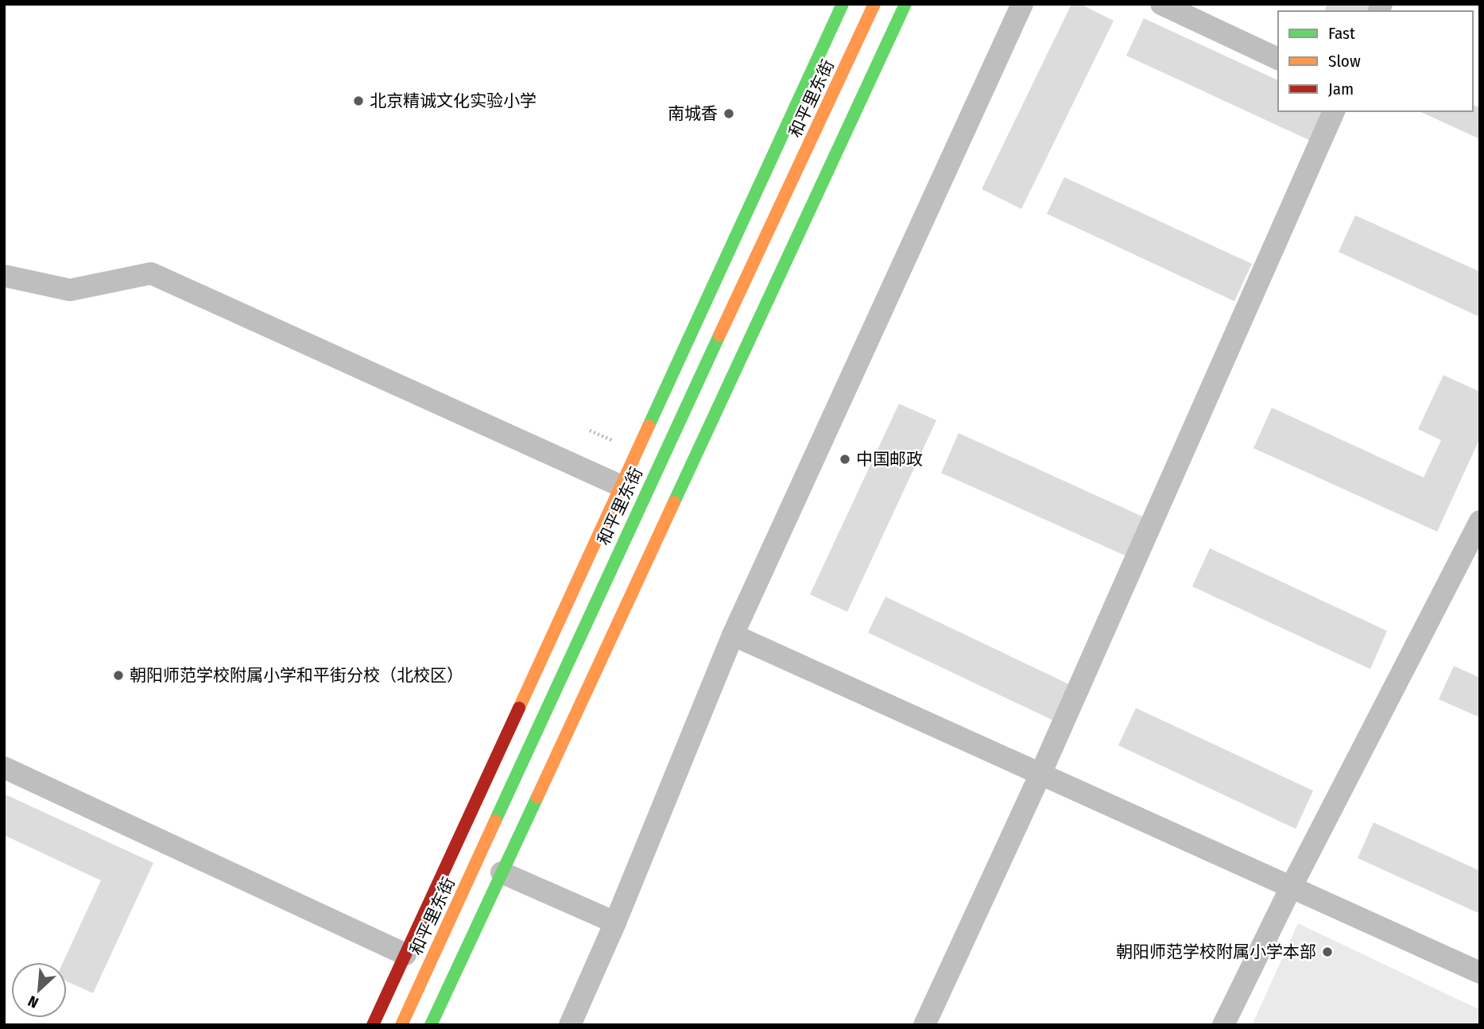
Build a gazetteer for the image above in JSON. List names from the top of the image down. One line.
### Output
{"streets":{"street":["和平里东街"]},"places":["北京精诚文化实验小学","南城香","中国邮政","朝阳师范学校附属小学和平街分校（北校区）","朝阳师范学校附属小学本部"],"legend":["Fast","Slow","Jam"],"north":"bottom left"}
